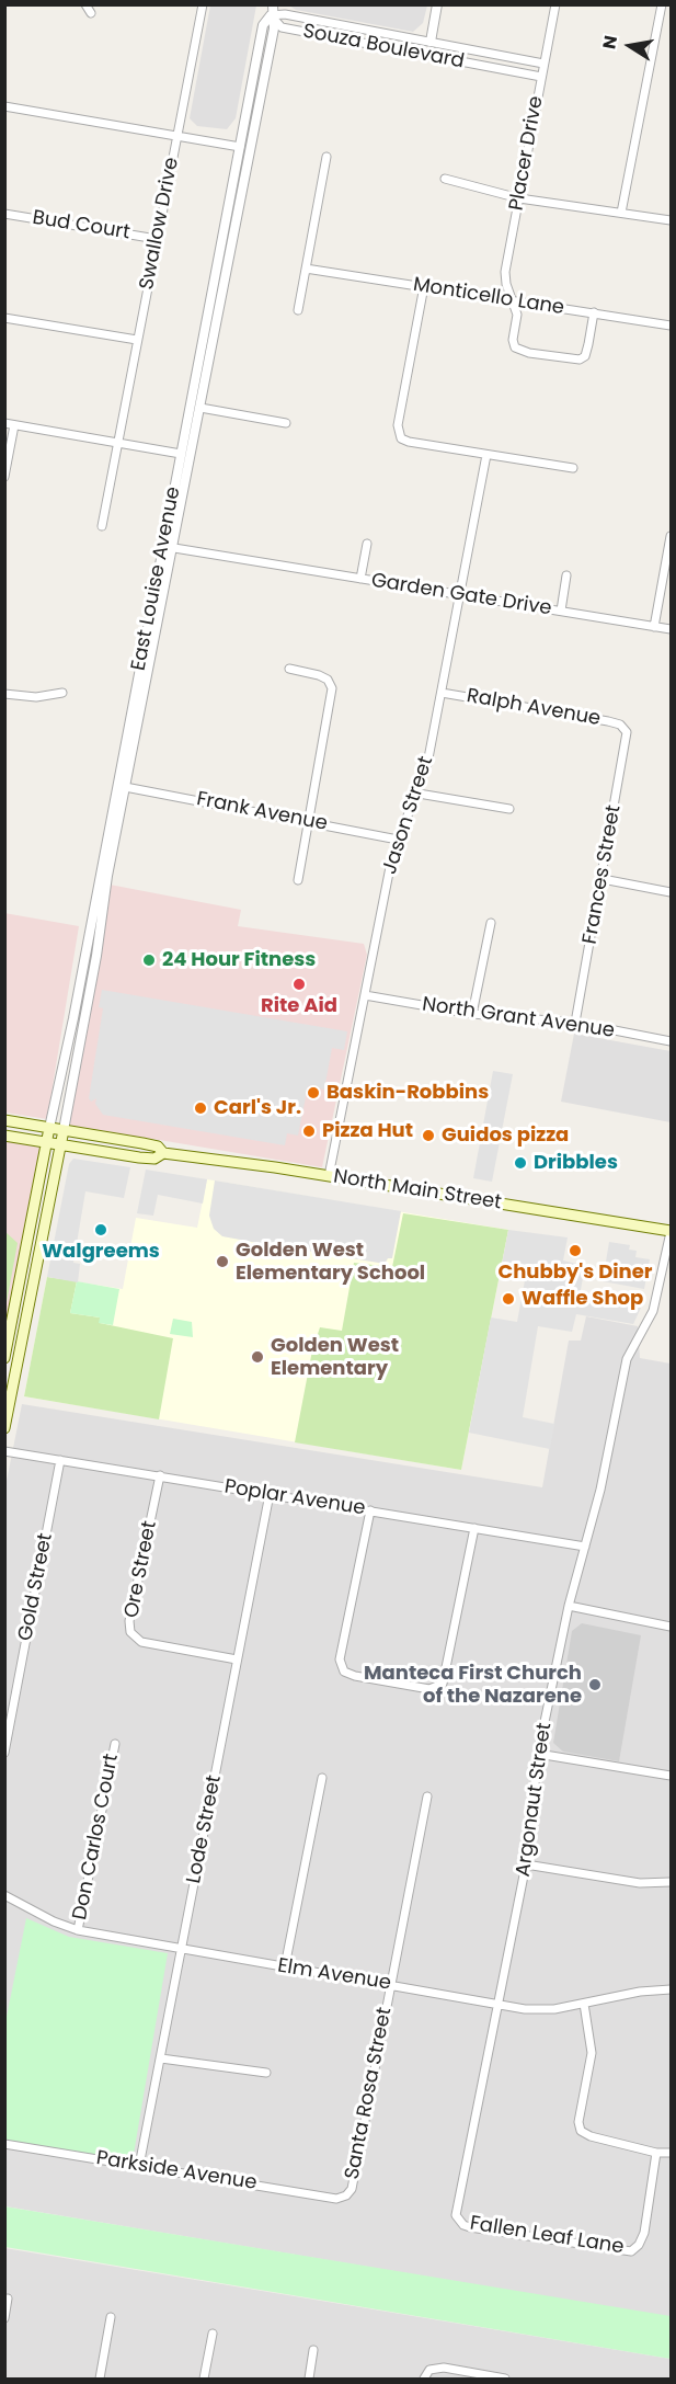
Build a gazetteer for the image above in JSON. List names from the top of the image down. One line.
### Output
{"streets":{"main road":["East Louise Avenue","North Main Street"],"street":["Souza Boulevard","Placer Drive","Swallow Drive","Bud Court","Monticello Lane","Garden Gate Drive","Ralph Avenue","Frank Avenue","Jason Street","Frances Street","North Grant Avenue","Poplar Avenue","Ore Street","Gold Street","Argonaut Street","Lode Street","Don Carlos Court","Elm Avenue","Santa Rosa Street","Parkside Avenue","Fallen Leaf Lane"]},"crossings":[["Souza Boulevard","Placer Drive"],["Souza Boulevard","East Louise Avenue"],["Placer Drive","Monticello Lane"],["Swallow Drive","Bud Court"],["East Louise Avenue","Garden Gate Drive"],["East Louise Avenue","Frank Avenue"],["East Louise Avenue","North Main Street"],["Garden Gate Drive","Jason Street"],["Ralph Avenue","Jason Street"],["Ralph Avenue","Frances Street"],["Frank Avenue","Jason Street"],["Jason Street","North Grant Avenue"],["Jason Street","North Main Street"],["Frances Street","North Grant Avenue"],["North Main Street","Argonaut Street"],["Poplar Avenue","Ore Street"],["Poplar Avenue","Gold Street"],["Poplar Avenue","Argonaut Street"],["Poplar Avenue","Lode Street"],["Ore Street","Lode Street"],["Argonaut Street","Elm Avenue"],["Argonaut Street","Fallen Leaf Lane"],["Lode Street","Elm Avenue"],["Lode Street","Parkside Avenue"],["Don Carlos Court","Elm Avenue"],["Elm Avenue","Santa Rosa Street"],["Santa Rosa Street","Parkside Avenue"]],"places":["24 Hour Fitness","Rite Aid","Baskin-Robbins","Carl's Jr.","Pizza Hut","Guidos pizza","Dribbles","Walgreems","Chubby's Diner","Golden West Elementary School","Waffle Shop","Golden West Elementary","Manteca First Church of the Nazarene"],"north":"left"}
